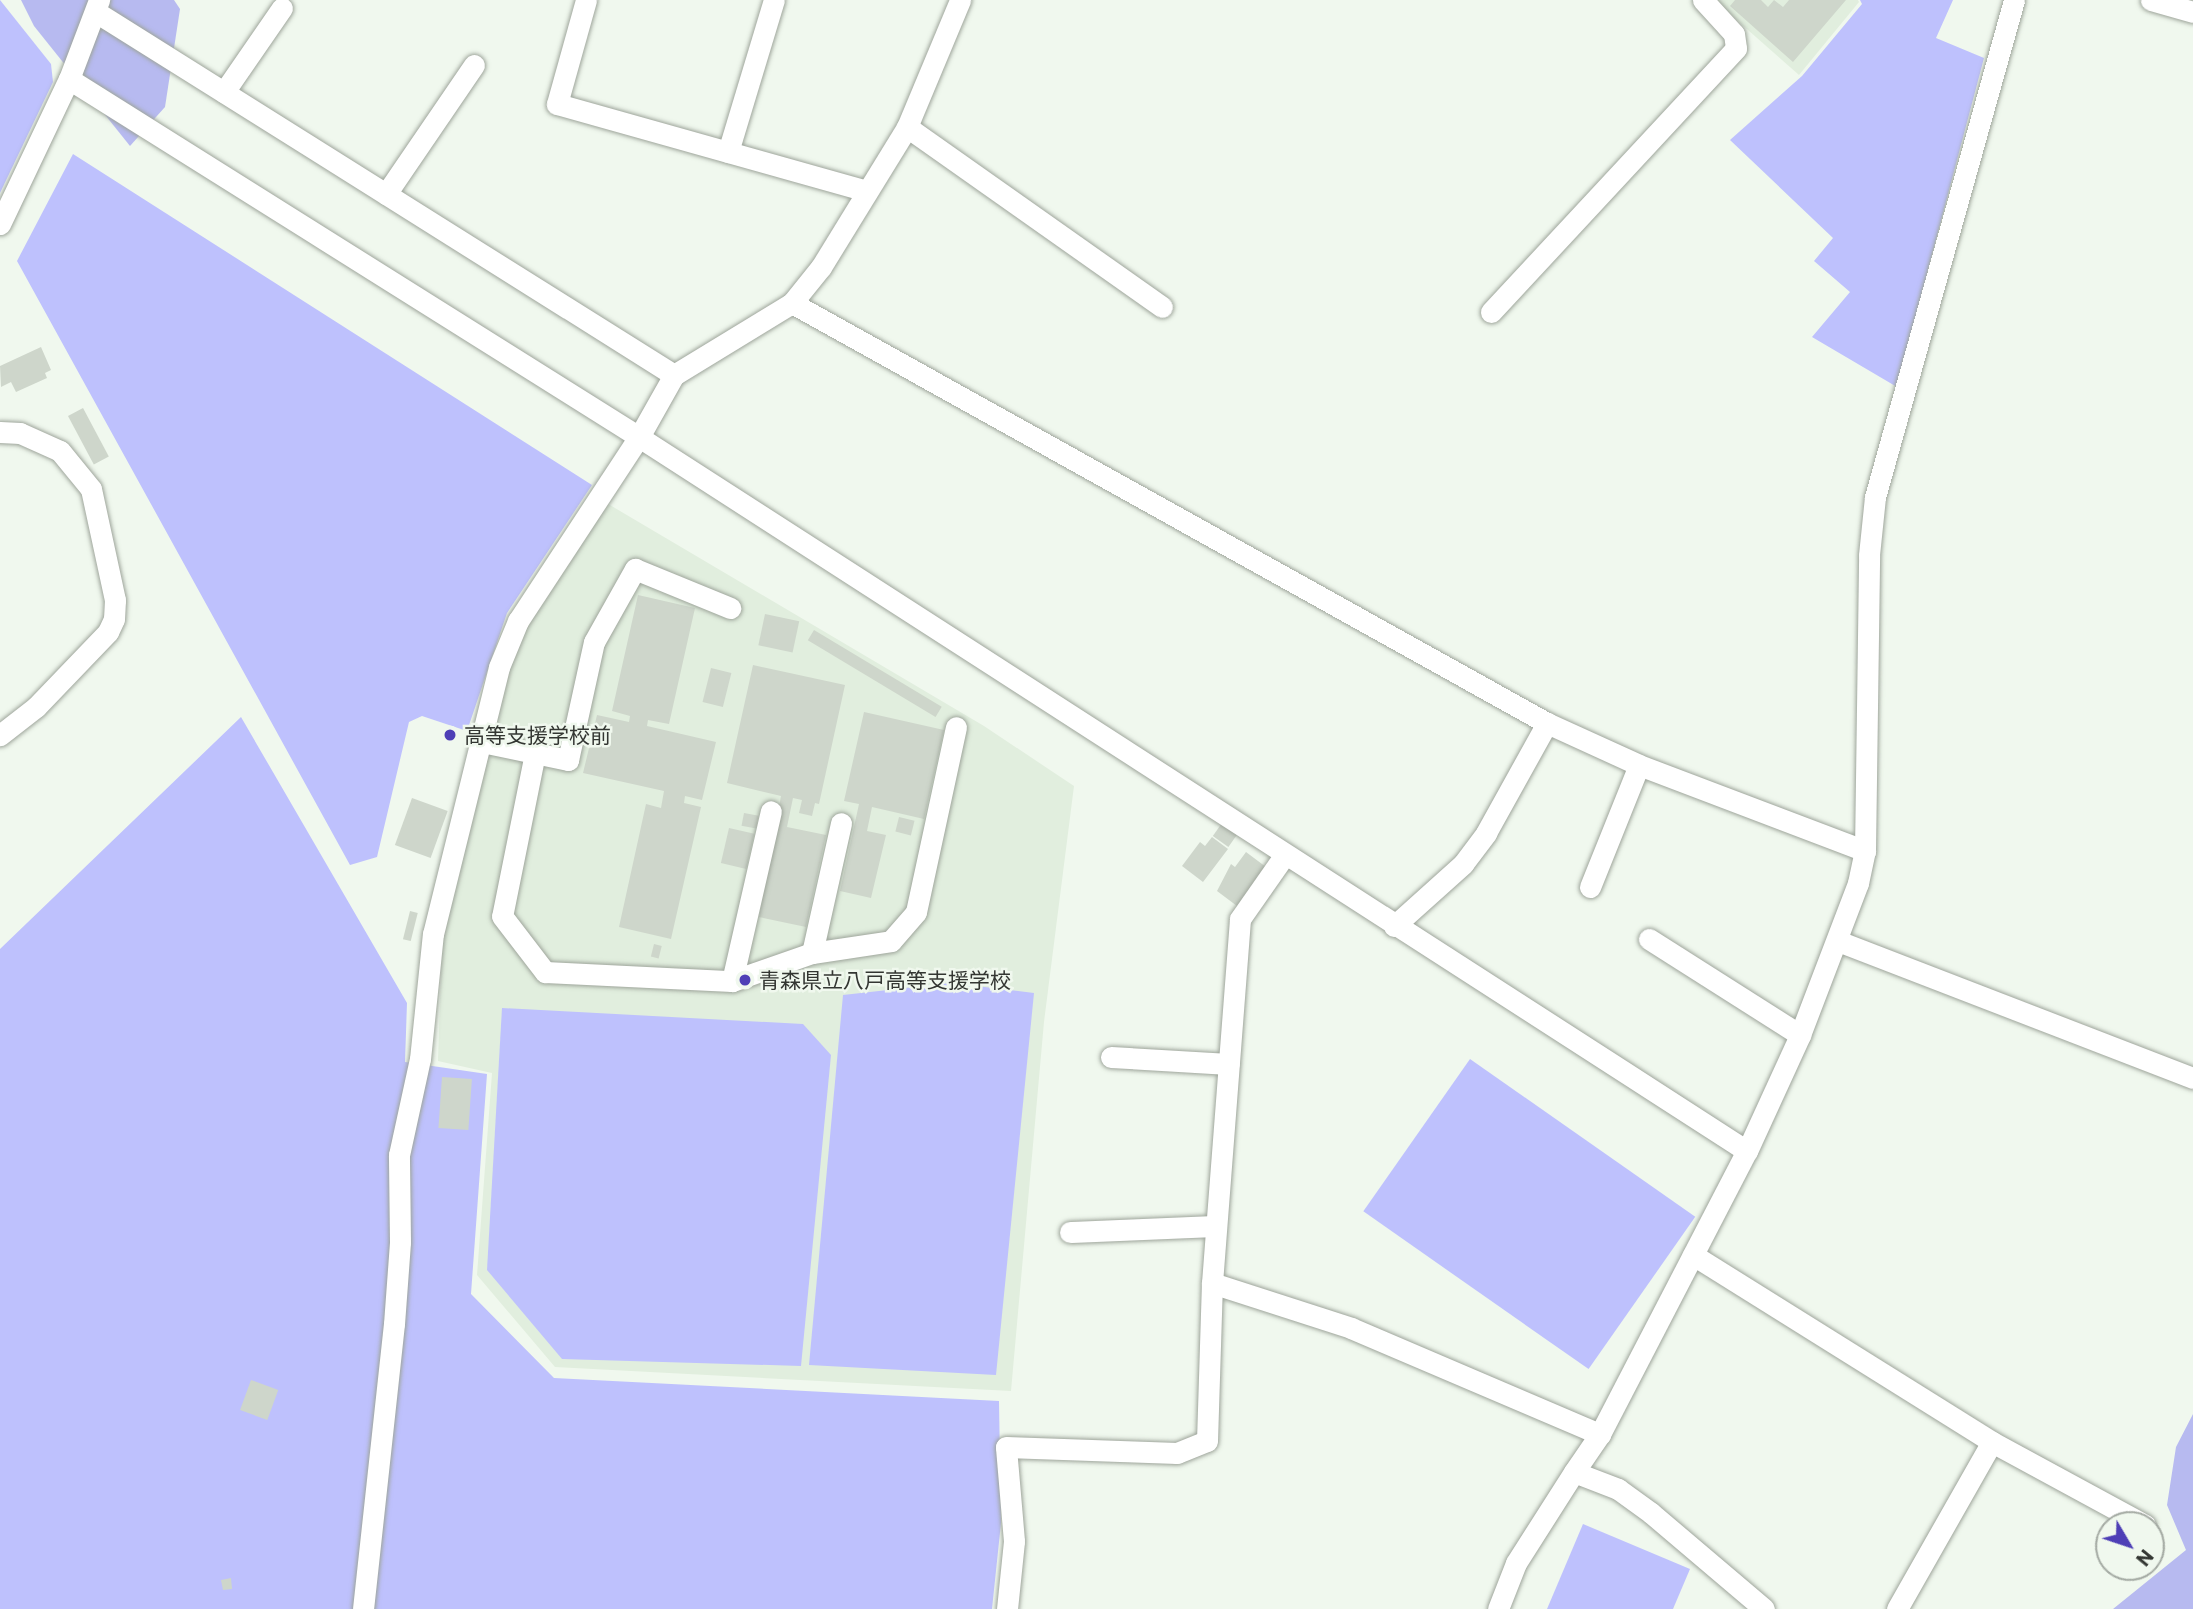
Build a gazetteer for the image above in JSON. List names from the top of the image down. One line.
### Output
{"places":["高等支援学校前","青森県立八戸高等支援学校"],"north":"bottom right"}
